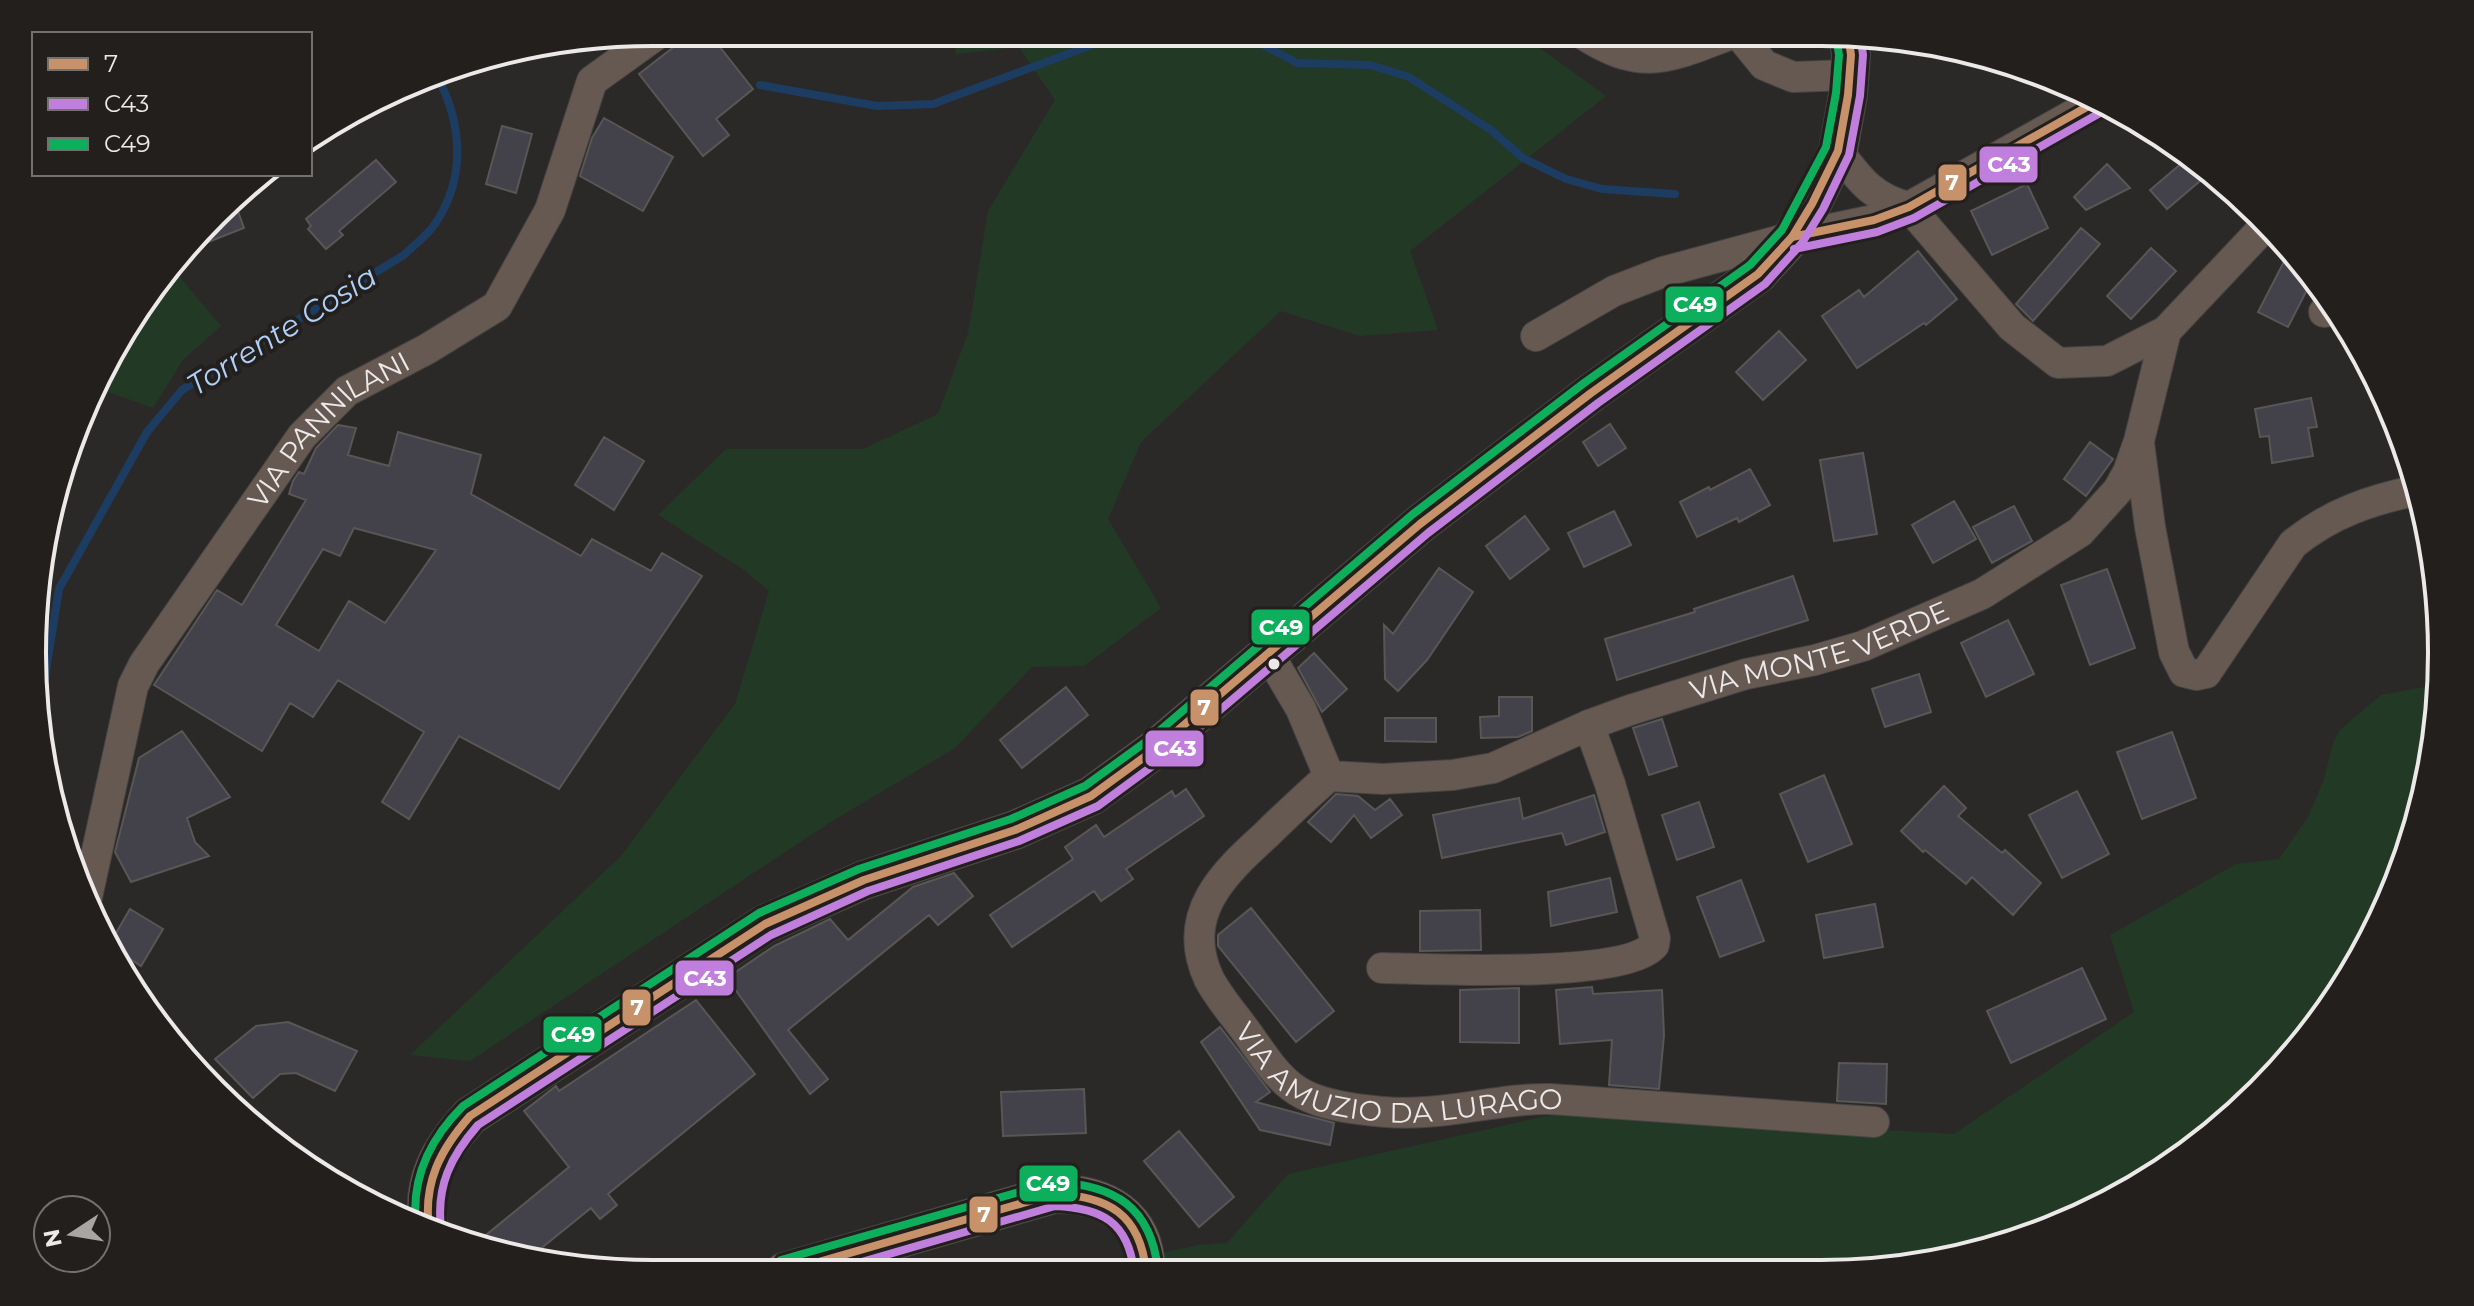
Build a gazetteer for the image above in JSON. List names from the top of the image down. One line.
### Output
{"streets":{"street":["VIA PANNILANI","VIA MONTE VERDE","VIA AMUZIO DA LURAGO"]},"crossings":[["VIA MONTE VERDE","VIA AMUZIO DA LURAGO"]],"water":["Torrente Cosia"],"lines":["transit line C49","transit line 7","transit line C43"],"legend":["7","C43","C49"],"north":"left"}
